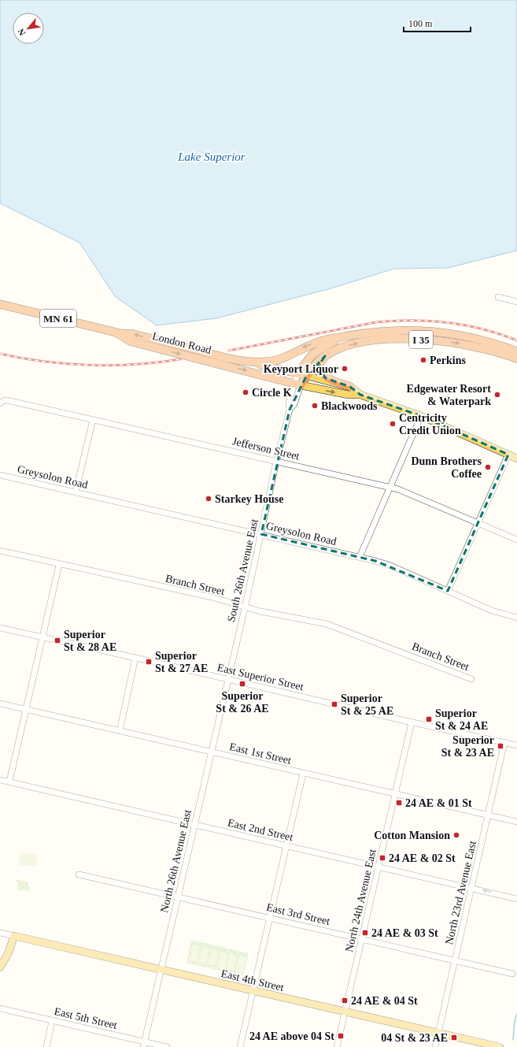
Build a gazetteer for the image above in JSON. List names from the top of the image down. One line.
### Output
{"streets":{"highway":["MN 61","I 35","London Road"],"main road":["East 4th Street"],"street":["Jefferson Street","Greysolon Road","South 26th Avenue East","Branch Street","East Superior Street","East 1st Street","East 2nd Street","North 26th Avenue East","North 23rd Avenue East","North 24th Avenue East","East 3rd Street","East 5th Street"]},"crossings":[["MN 61","London Road"],["I 35","London Road"],["I 35","South 26th Avenue East"],["London Road","South 26th Avenue East"],["Jefferson Street","South 26th Avenue East"],["Greysolon Road","South 26th Avenue East"],["South 26th Avenue East","Branch Street"],["South 26th Avenue East","East Superior Street"],["South 26th Avenue East","North 26th Avenue East"],["East Superior Street","North 26th Avenue East"],["East Superior Street","North 23rd Avenue East"],["East Superior Street","North 24th Avenue East"],["East 1st Street","North 26th Avenue East"],["East 1st Street","North 23rd Avenue East"],["East 1st Street","North 24th Avenue East"],["East 2nd Street","North 26th Avenue East"],["East 2nd Street","North 23rd Avenue East"],["East 2nd Street","North 24th Avenue East"],["North 26th Avenue East","East 3rd Street"],["North 26th Avenue East","East 4th Street"],["North 26th Avenue East","East 5th Street"],["North 23rd Avenue East","East 3rd Street"],["North 23rd Avenue East","East 4th Street"],["North 24th Avenue East","East 3rd Street"],["North 24th Avenue East","East 4th Street"]],"water":["Lake Superior"],"places":{"other":["Perkins","Keyport Liquor","Circle K","Edgewater Resort & Waterpark","Blackwoods","Centricity Credit Union","Dunn Brothers Coffee","Starkey House","Cotton Mansion"],"transit":["Superior St & 28 AE","Superior St & 27 AE","Superior St & 26 AE","Superior St & 25 AE","Superior St & 24 AE","Superior St & 23 AE","24 AE & 01 St","24 AE & 02 St","24 AE & 03 St","24 AE & 04 St","24 AE above 04 St","04 St & 23 AE"]},"scale_bar":"100 m","north":"bottom left"}
